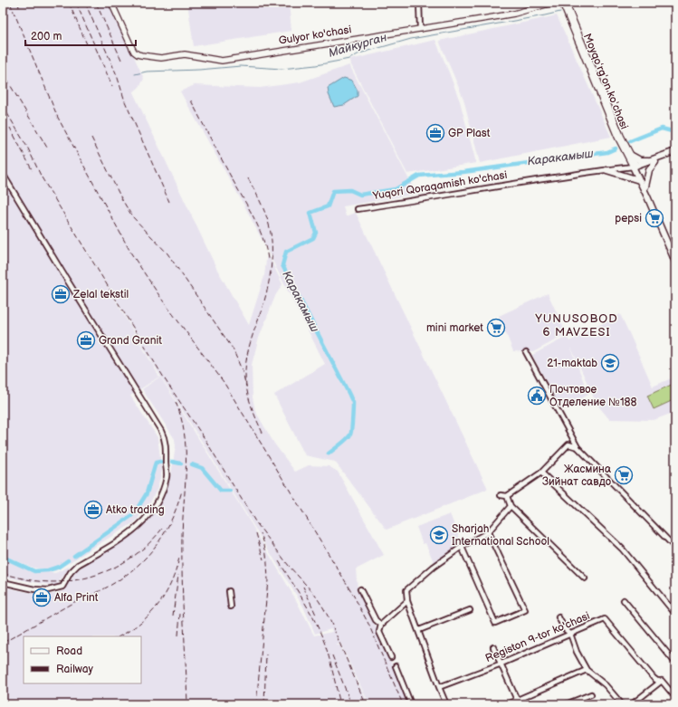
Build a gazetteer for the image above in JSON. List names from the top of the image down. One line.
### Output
{"streets":{"main road":["Yuqori Qoraqamish ko'chasi"],"street":["Gulyor ko'chasi","Moyqoʻrgʻon koʻchasi","Registon 9-tor ko'chasi"]},"crossings":[["Moyqoʻrgʻon koʻchasi","Yuqori Qoraqamish ko'chasi"]],"districts":["YUNUSOBOD 6 MAVZESI"],"water":["Майкурган","Каракамыш"],"places":{"office":["GP Plast","Zelal tekstil","Grand Granit","Atko trading","Alfa Print"],"supermarket":["pepsi","mini market","Жасмина Зийнат савдо"],"school or university":["21-maktab","Sharjah International School"],"public building":["Почтовое Отделение №188"]},"legend":["Road","Railway"],"scale_bar":"200 m"}
